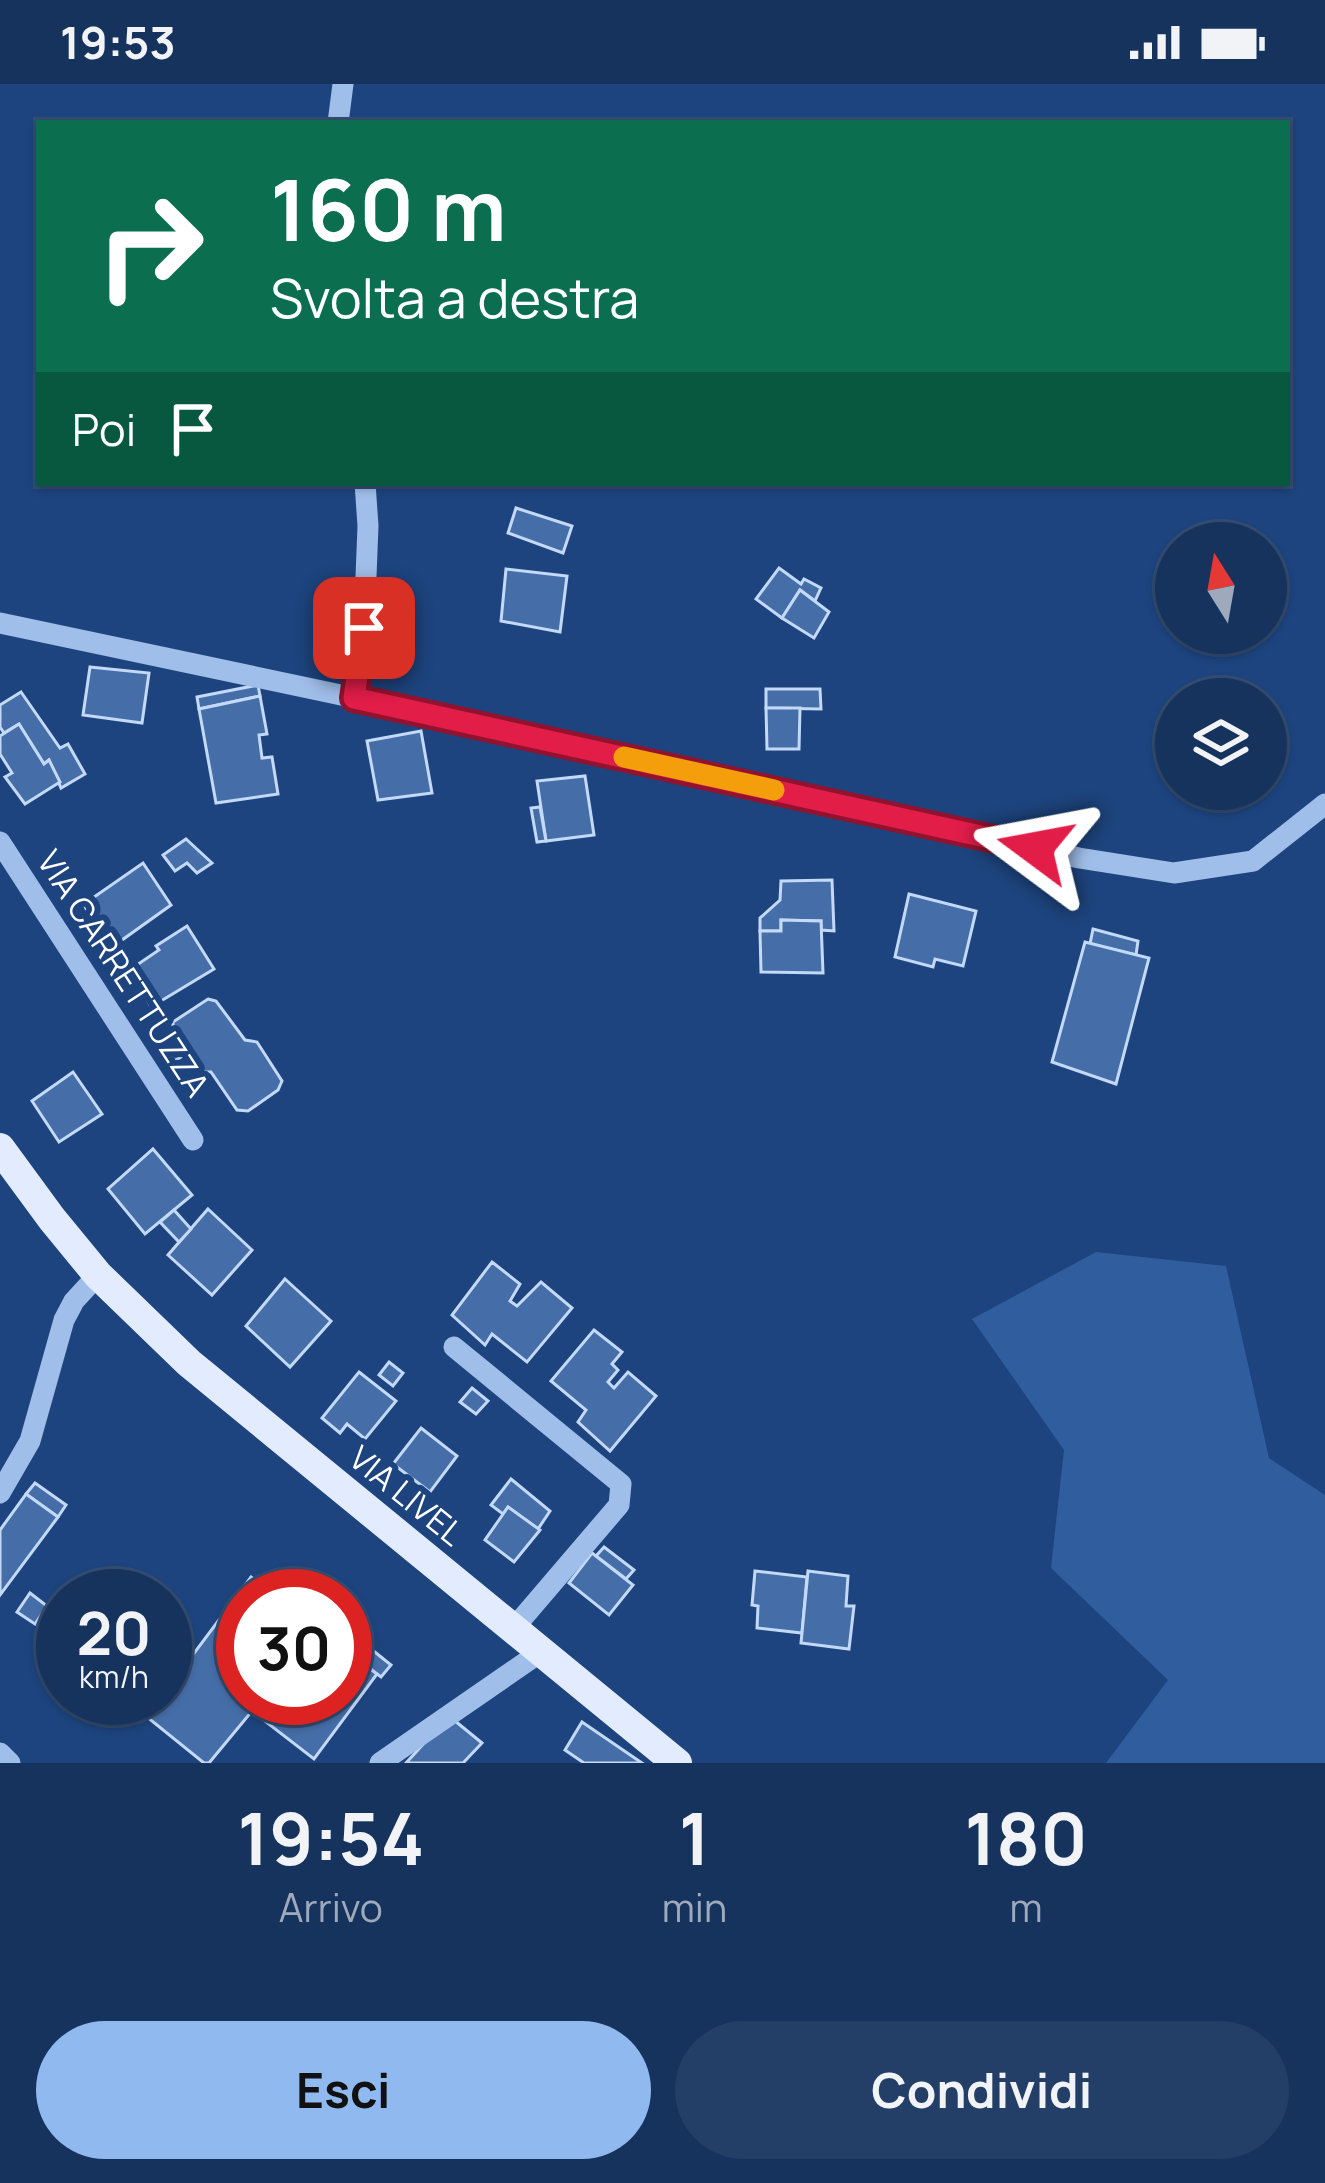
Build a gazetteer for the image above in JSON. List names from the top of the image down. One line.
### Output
{"streets":{"main road":["VIA LIVEL"],"street":["VIA CARRETTUZZA"]},"north":"top","page":{"status":"19:53","turn":["160 m","Svolta a destra"],"then":"Poi","speed":"20 km/h","limit":"30","eta":["19:54","Arrivo","1","min","180","m"],"buttons":["Esci","Condividi"]}}
